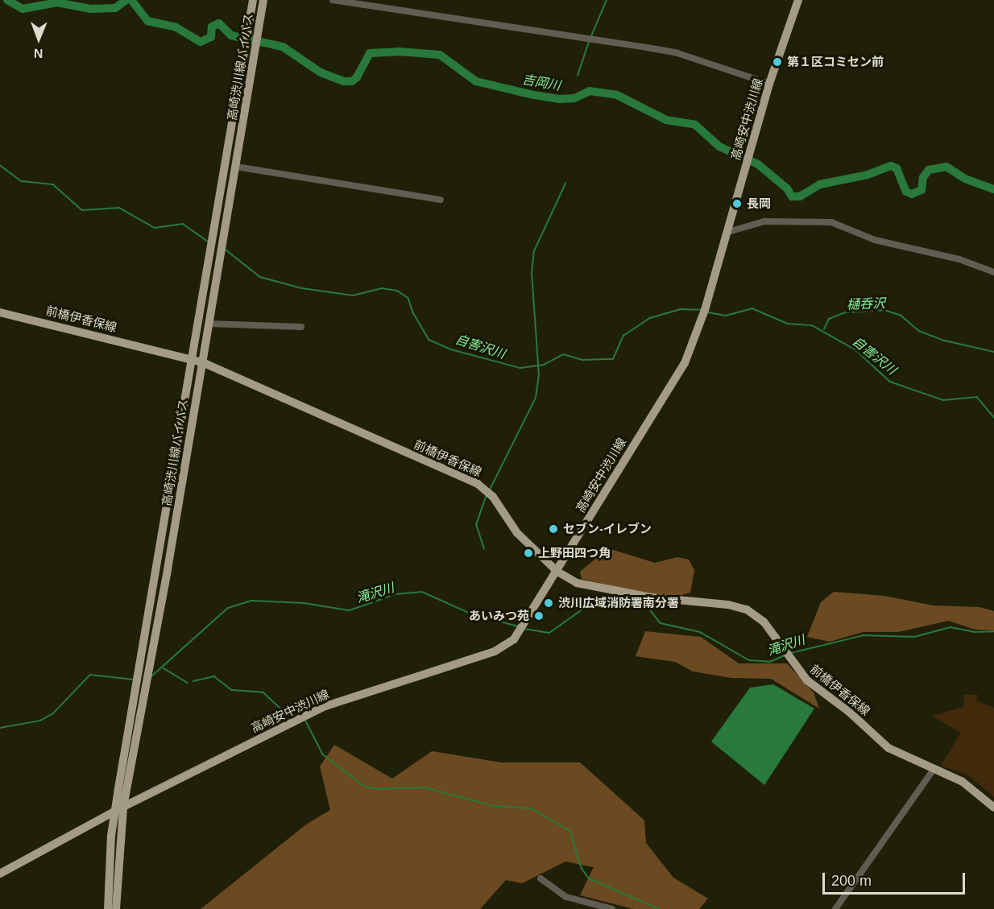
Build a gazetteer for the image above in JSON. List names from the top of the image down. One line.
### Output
{"streets":{"main road":["高崎渋川線バイパス","高崎安中渋川線","前橋伊香保線"]},"crossings":[["高崎渋川線バイパス","高崎安中渋川線"],["高崎渋川線バイパス","前橋伊香保線"],["高崎安中渋川線","前橋伊香保線"]],"water":["吉岡川","樋呑沢","自害沢川","滝沢川"],"places":["第１区コミセン前","長岡","セブン-イレブン","上野田四つ角","渋川広域消防署南分署","あいみつ苑"],"scale_bar":"200 m","north":"bottom"}
